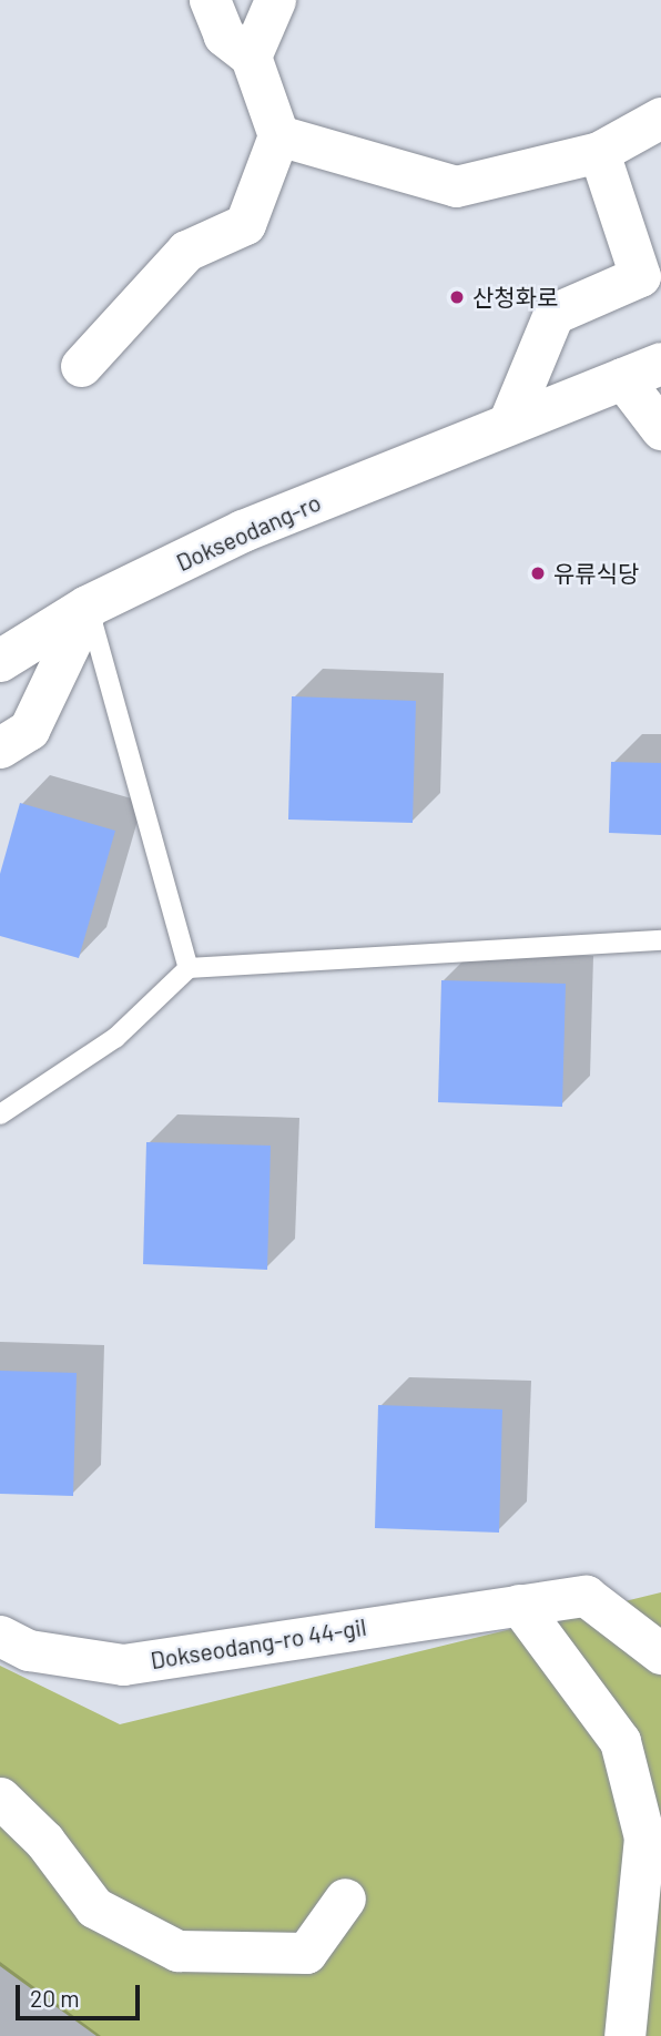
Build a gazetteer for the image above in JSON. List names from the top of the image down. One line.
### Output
{"streets":{"main road":["Dokseodang-ro"],"street":["Dokseodang-ro 44-gil"]},"places":["산청화로","유류식당"],"scale_bar":"20 m"}
